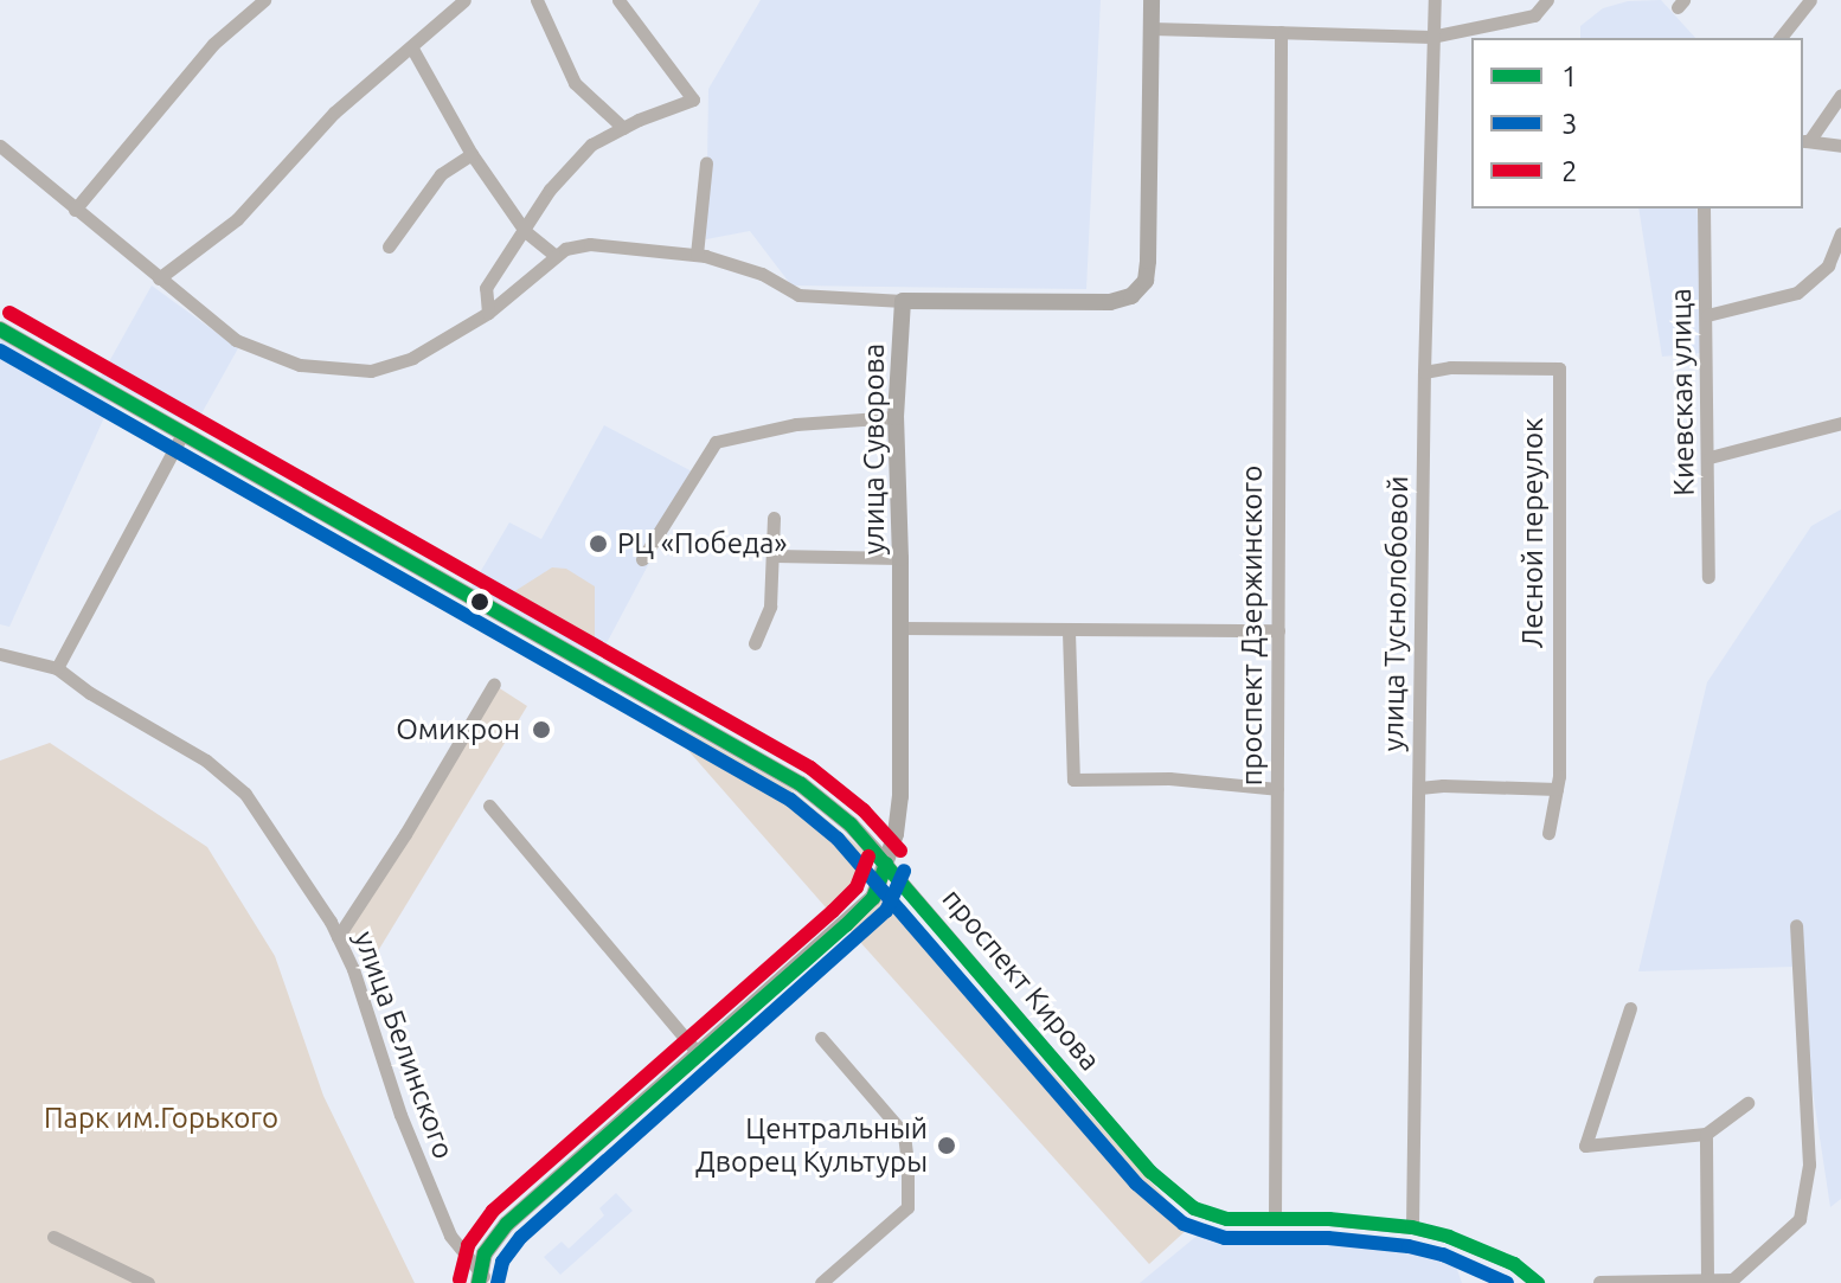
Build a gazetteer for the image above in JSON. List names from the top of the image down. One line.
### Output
{"streets":{"main road":["улица Суворова","проспект Кирова"],"street":["Киевская улица","Лесной переулок","улица Туснолобовой","проспект Дзержинского","улица Белинского"]},"crossings":[["улица Суворова","проспект Кирова"],["Лесной переулок","улица Туснолобовой"],["улица Туснолобовой","проспект Кирова"],["проспект Дзержинского","проспект Кирова"]],"parks":["Парк им.Горького"],"places":["РЦ «Победа»","Омикрон","Центральный Дворец Культуры"],"lines":["transit line 2","transit line 1","transit line 3"],"legend":["1","3","2"]}
